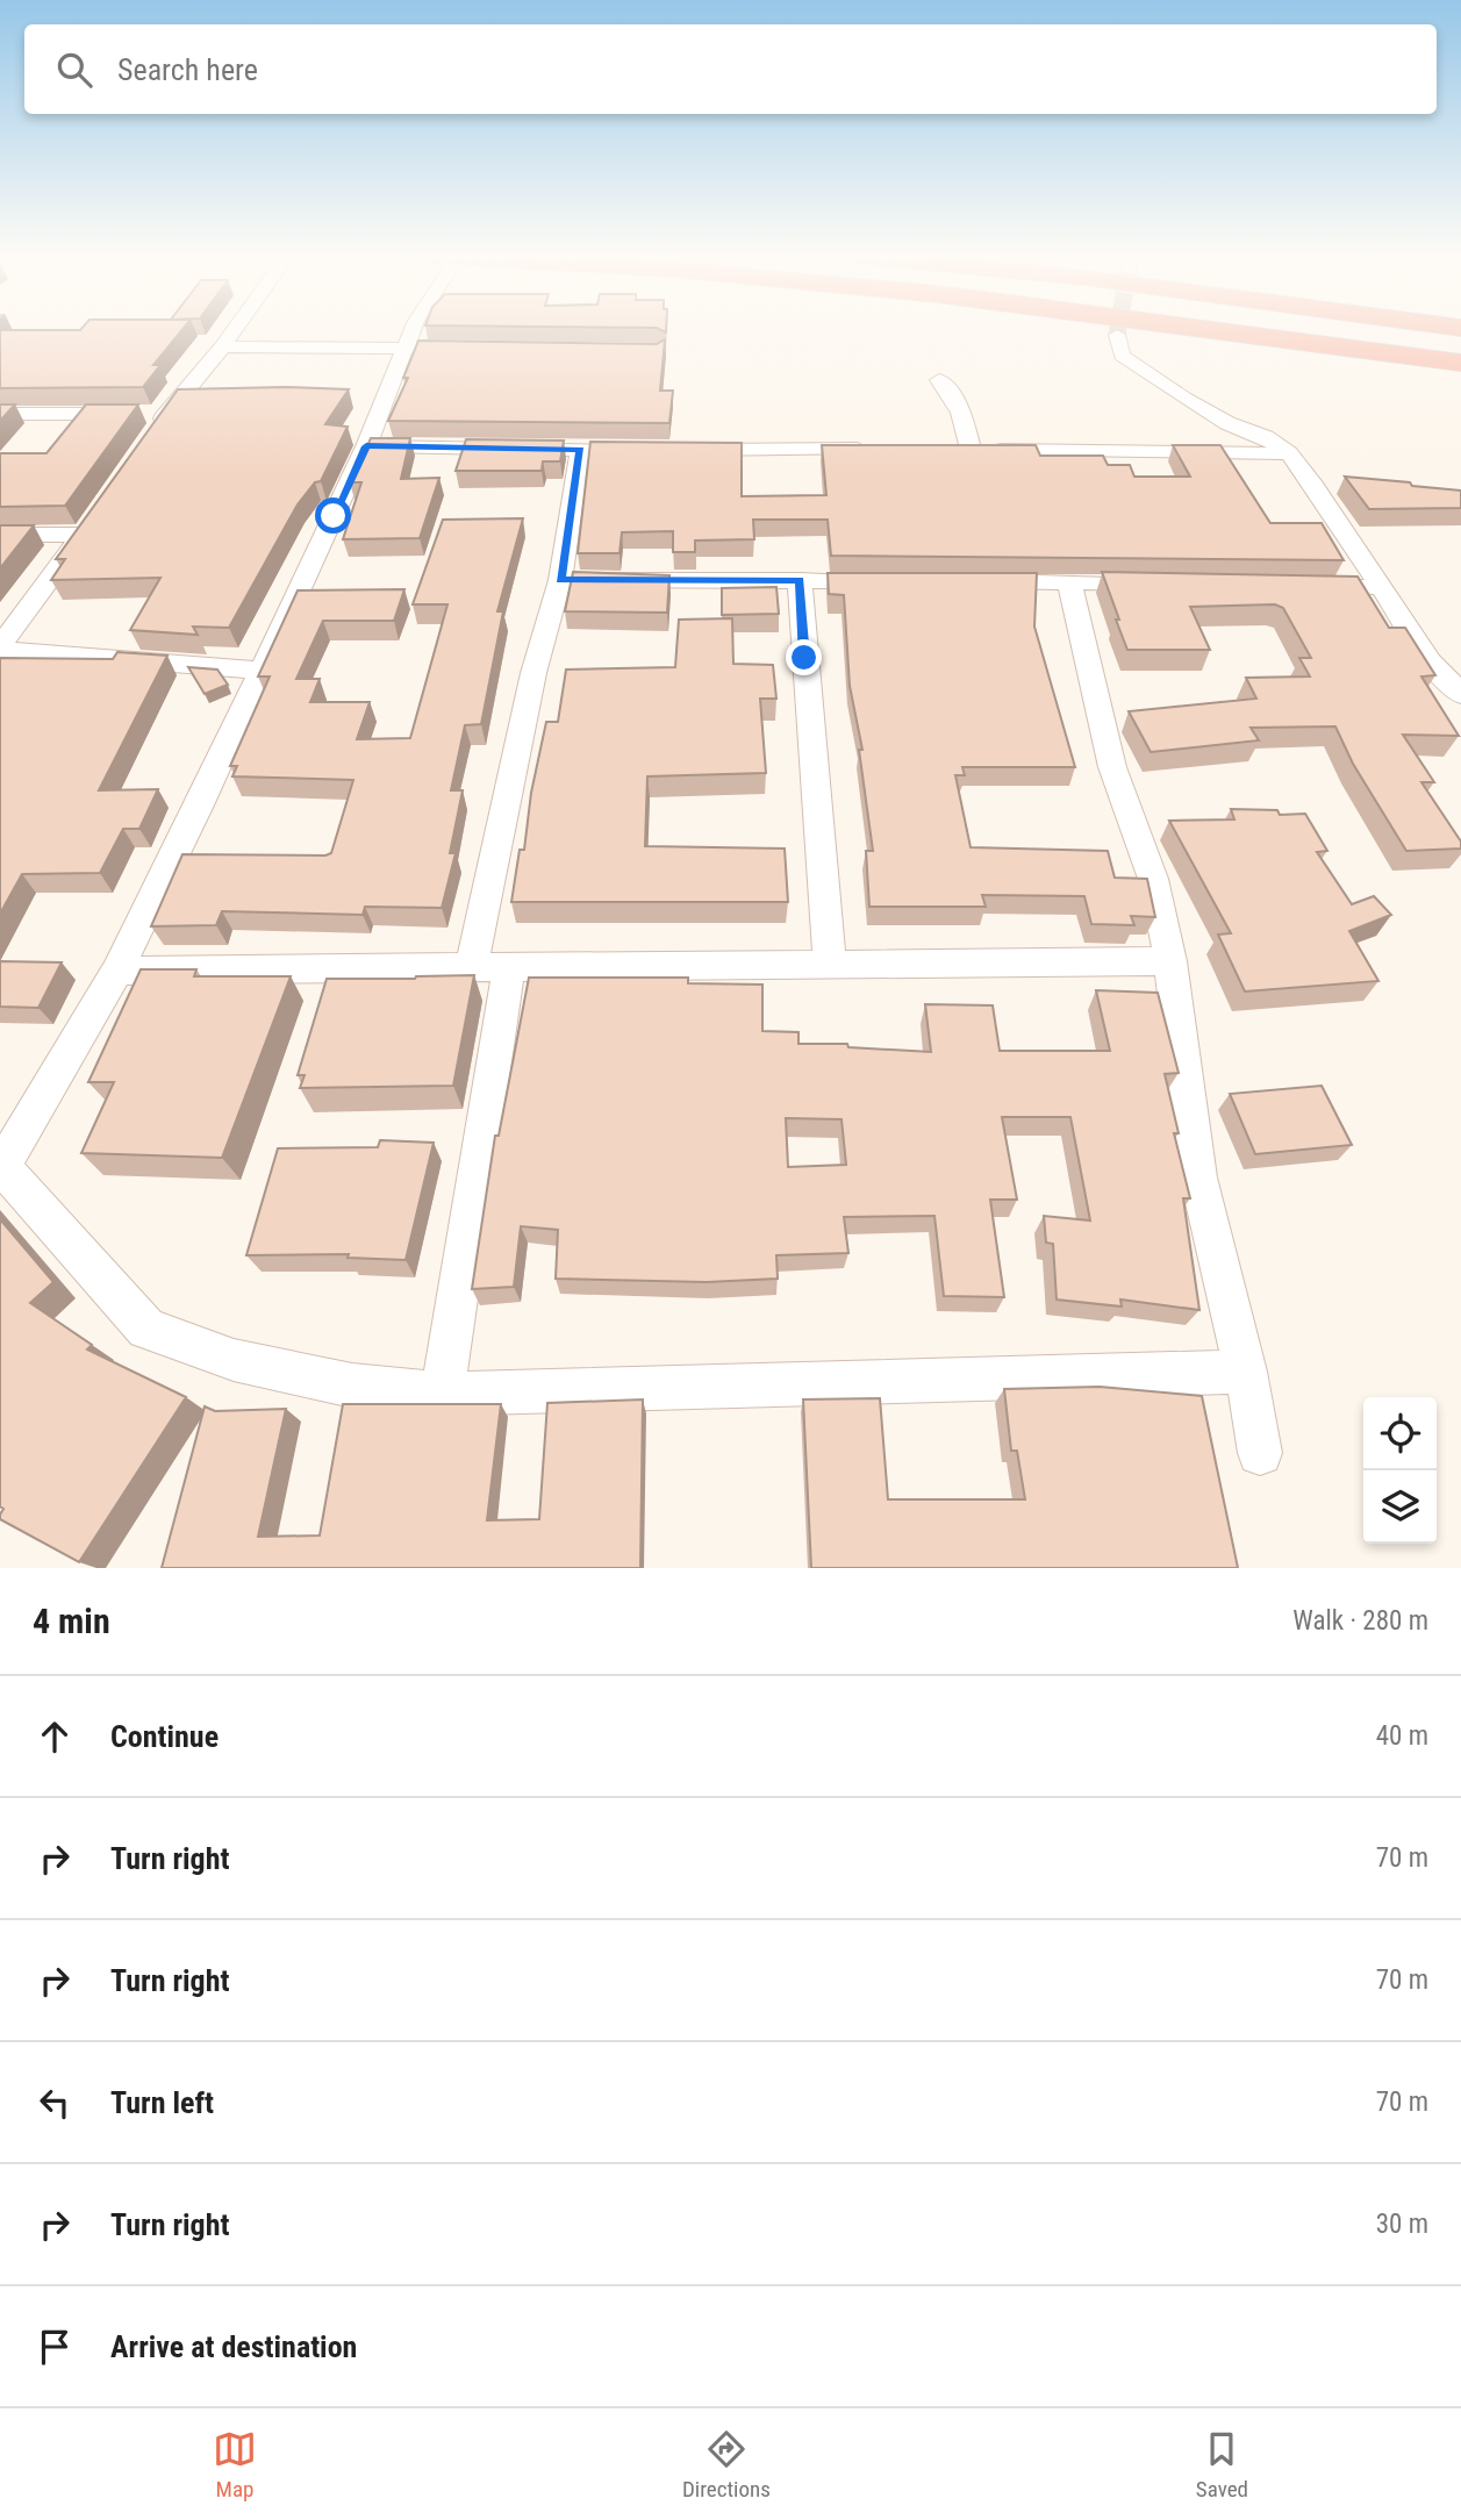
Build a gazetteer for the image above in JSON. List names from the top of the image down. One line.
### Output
{"page":{"search":"Search here","heading":["4 min","Walk · 280 m"],"list":[["Continue","40 m"],["Turn right","70 m"],["Turn right","70 m"],["Turn left","70 m"],["Turn right","30 m"],"Arrive at destination"],"nav":["Map","Directions","Saved"]}}
